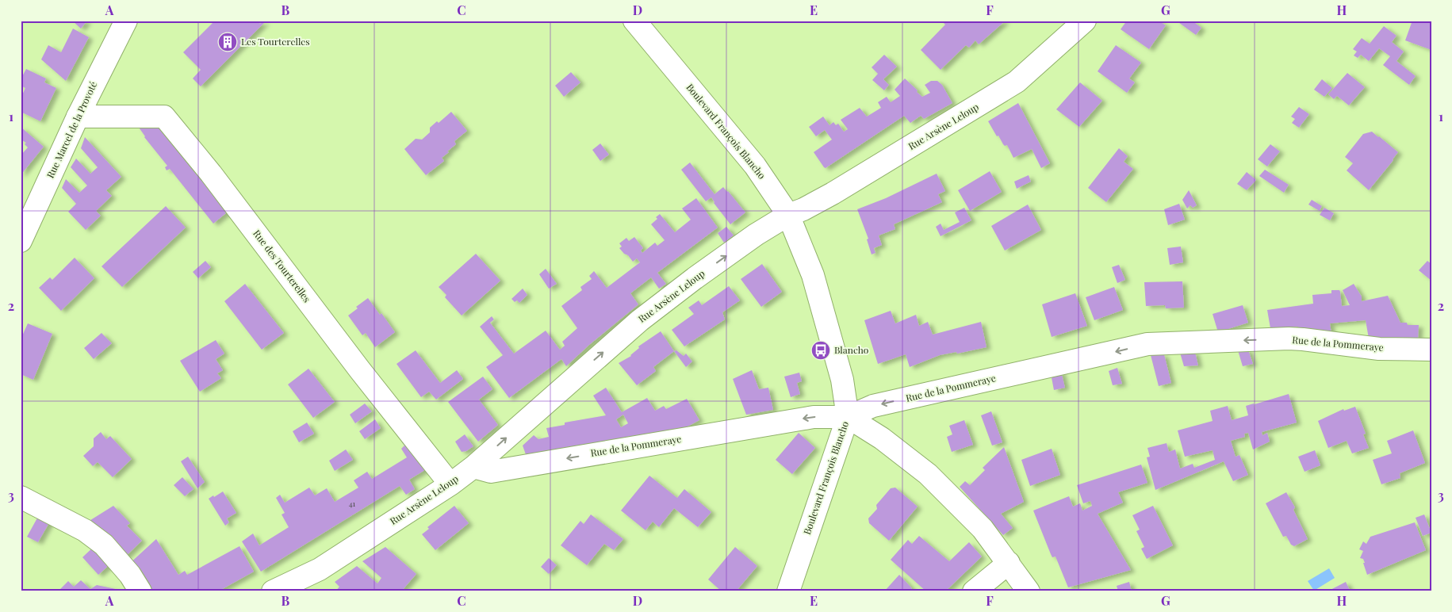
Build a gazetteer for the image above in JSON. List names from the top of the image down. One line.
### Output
{"streets":{"street":["Rue Arsène Leloup","Rue Marcel de la Provoté","Boulevard François Blancho","Rue des Tourterelles","Rue de la Pommeraye"]},"crossings":[["Rue Arsène Leloup","Boulevard François Blancho"],["Rue Arsène Leloup","Rue des Tourterelles"],["Rue Arsène Leloup","Rue de la Pommeraye"],["Rue Marcel de la Provoté","Rue des Tourterelles"],["Boulevard François Blancho","Rue de la Pommeraye"]],"one_way":["Rue Arsène Leloup","Rue de la Pommeraye"],"places":{"building":["Les Tourterelles"],"bus stop":["Blancho"]},"house_numbers":["41"],"grid":{"columns":["A","B","C","D","E","F","G","H"],"rows":["1","2","3"]}}
